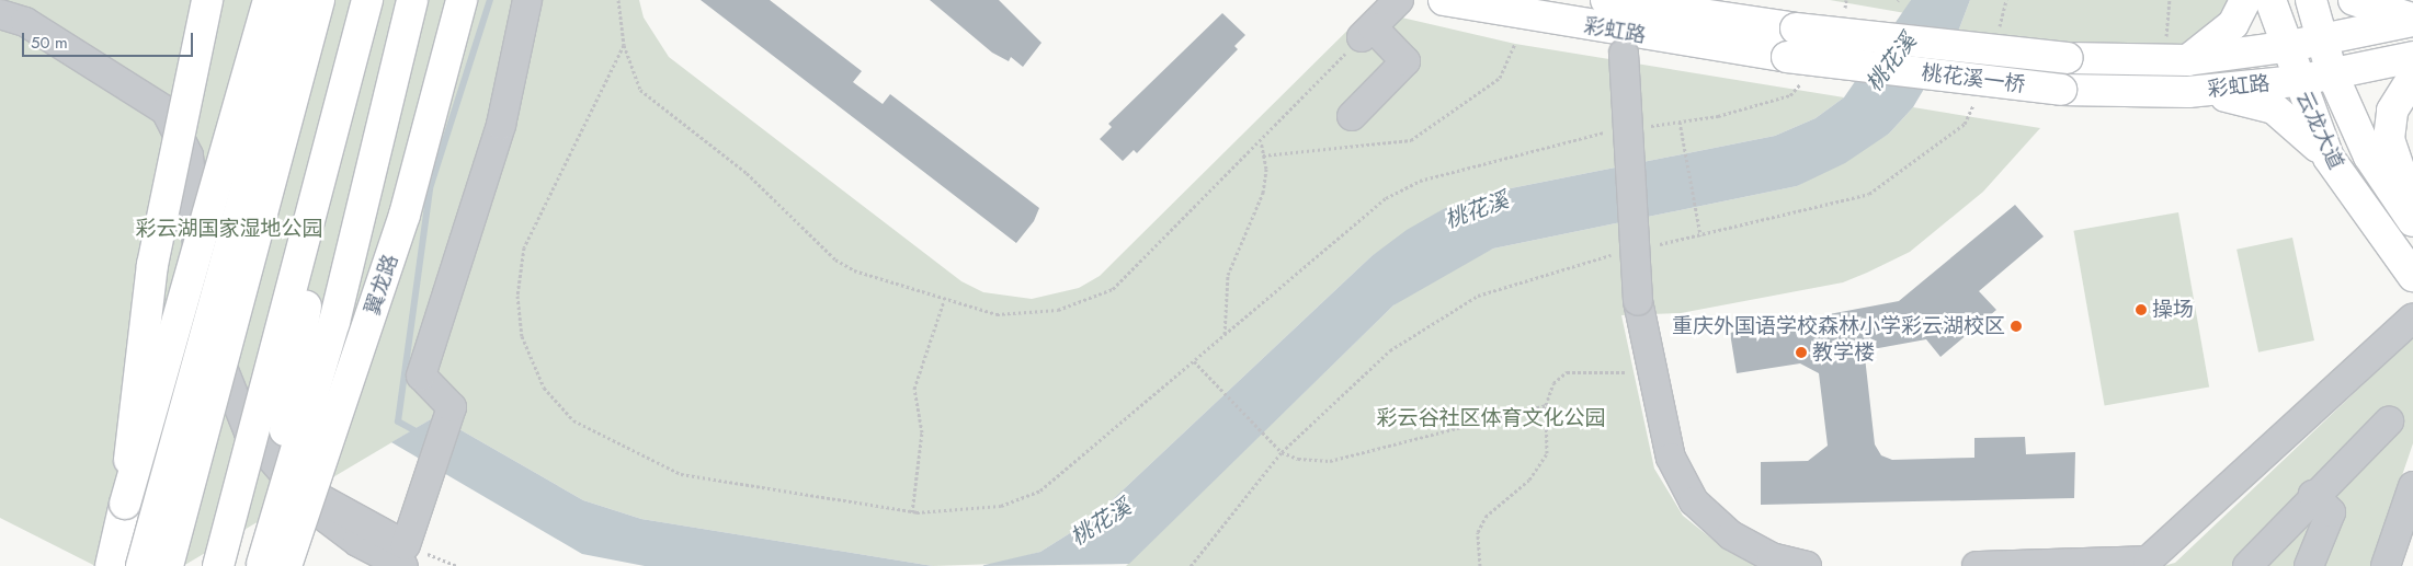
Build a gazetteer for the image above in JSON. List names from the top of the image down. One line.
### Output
{"streets":{"main road":["彩虹路","桃花溪一桥","云龙大道","翼龙路"]},"crossings":[["彩虹路","桃花溪一桥"],["彩虹路","云龙大道"]],"water":["桃花溪"],"parks":["彩云湖国家湿地公园","彩云谷社区体育文化公园"],"places":["操场","重庆外国语学校森林小学彩云湖校区","教学楼"],"scale_bar":"50 m"}
